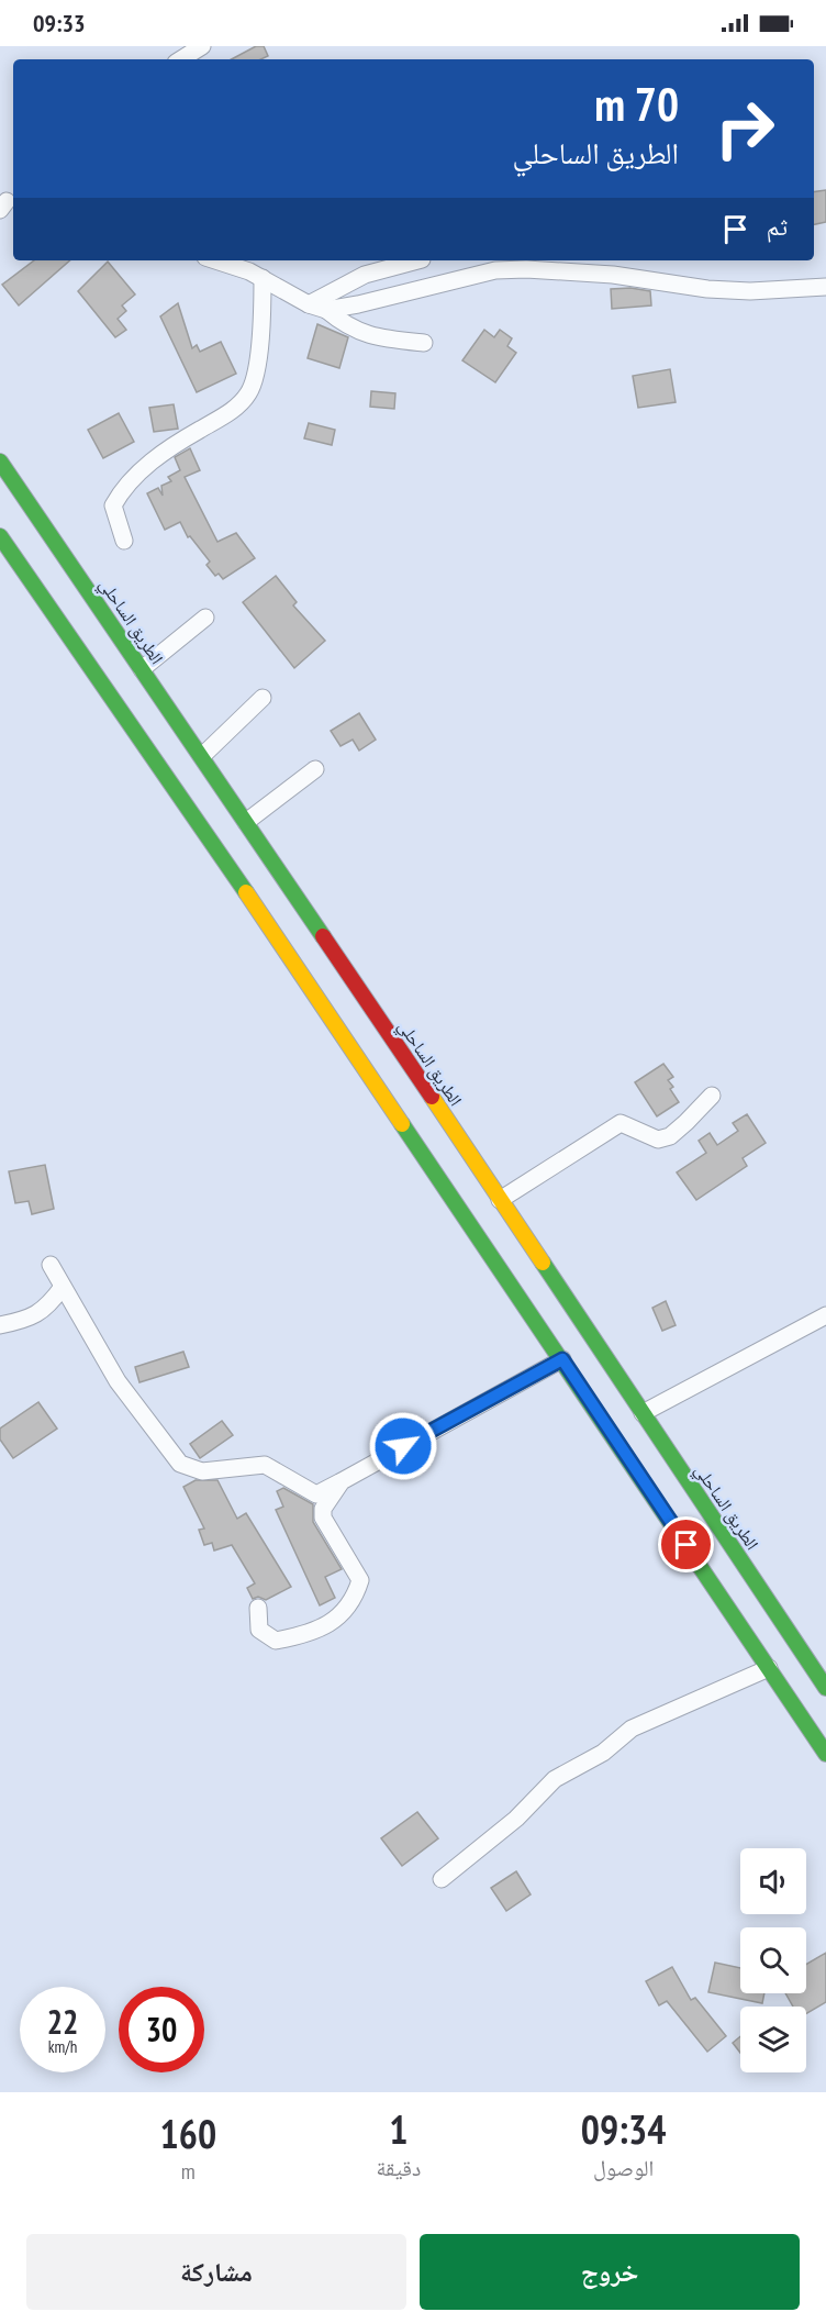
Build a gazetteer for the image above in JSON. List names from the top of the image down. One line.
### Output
{"streets":{"highway":["الطريق الساحلي"]},"page":{"status":"09:33","turn":["70 m","الطريق الساحلي"],"then":"ثم","speed":"22 km/h","limit":"30","eta":["09:34","الوصول","1","دقيقة","160","m"],"buttons":["خروج","مشاركة"]}}
